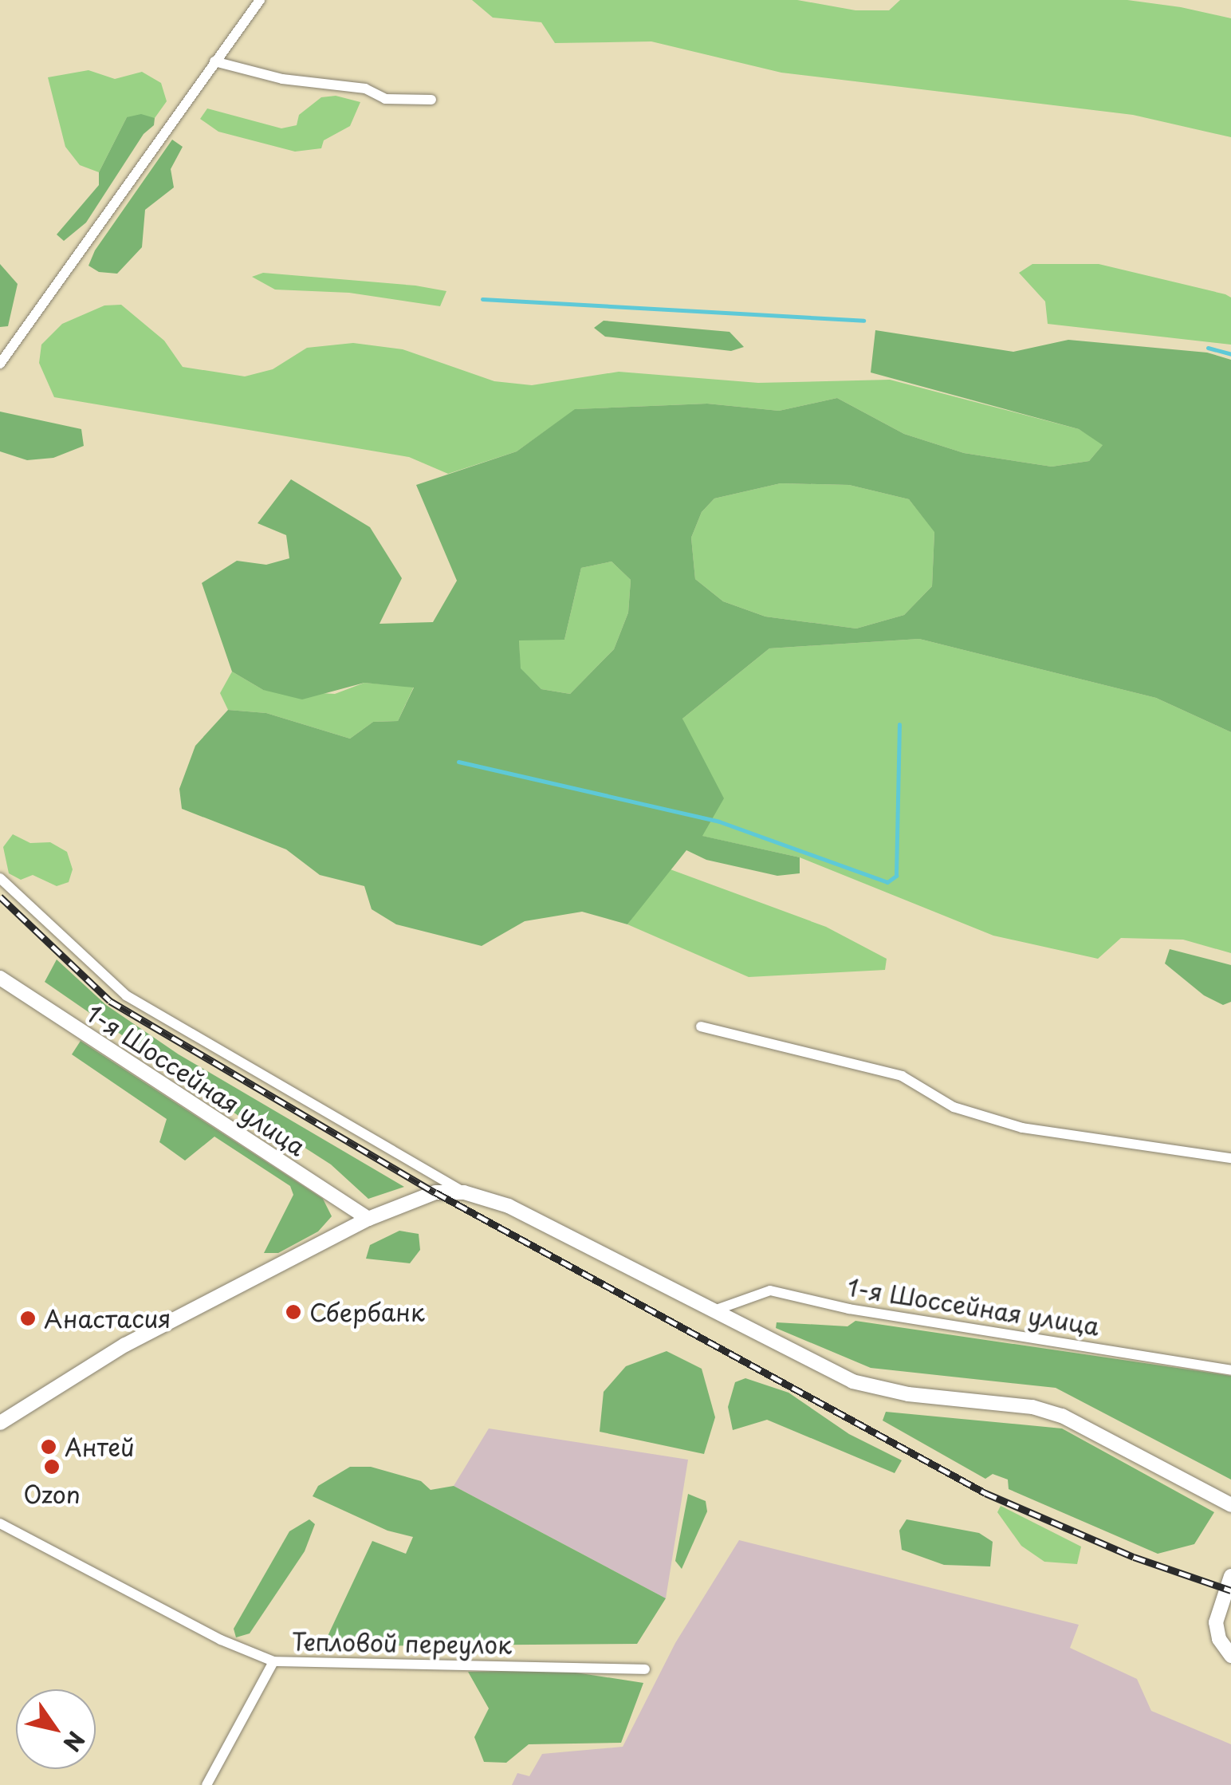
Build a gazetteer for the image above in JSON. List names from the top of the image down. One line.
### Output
{"streets":{"street":["1-я Шоссейная улица","Тепловой переулок"]},"places":["Сбербанк","Анастасия","Антей","Ozon"],"north":"bottom right"}
